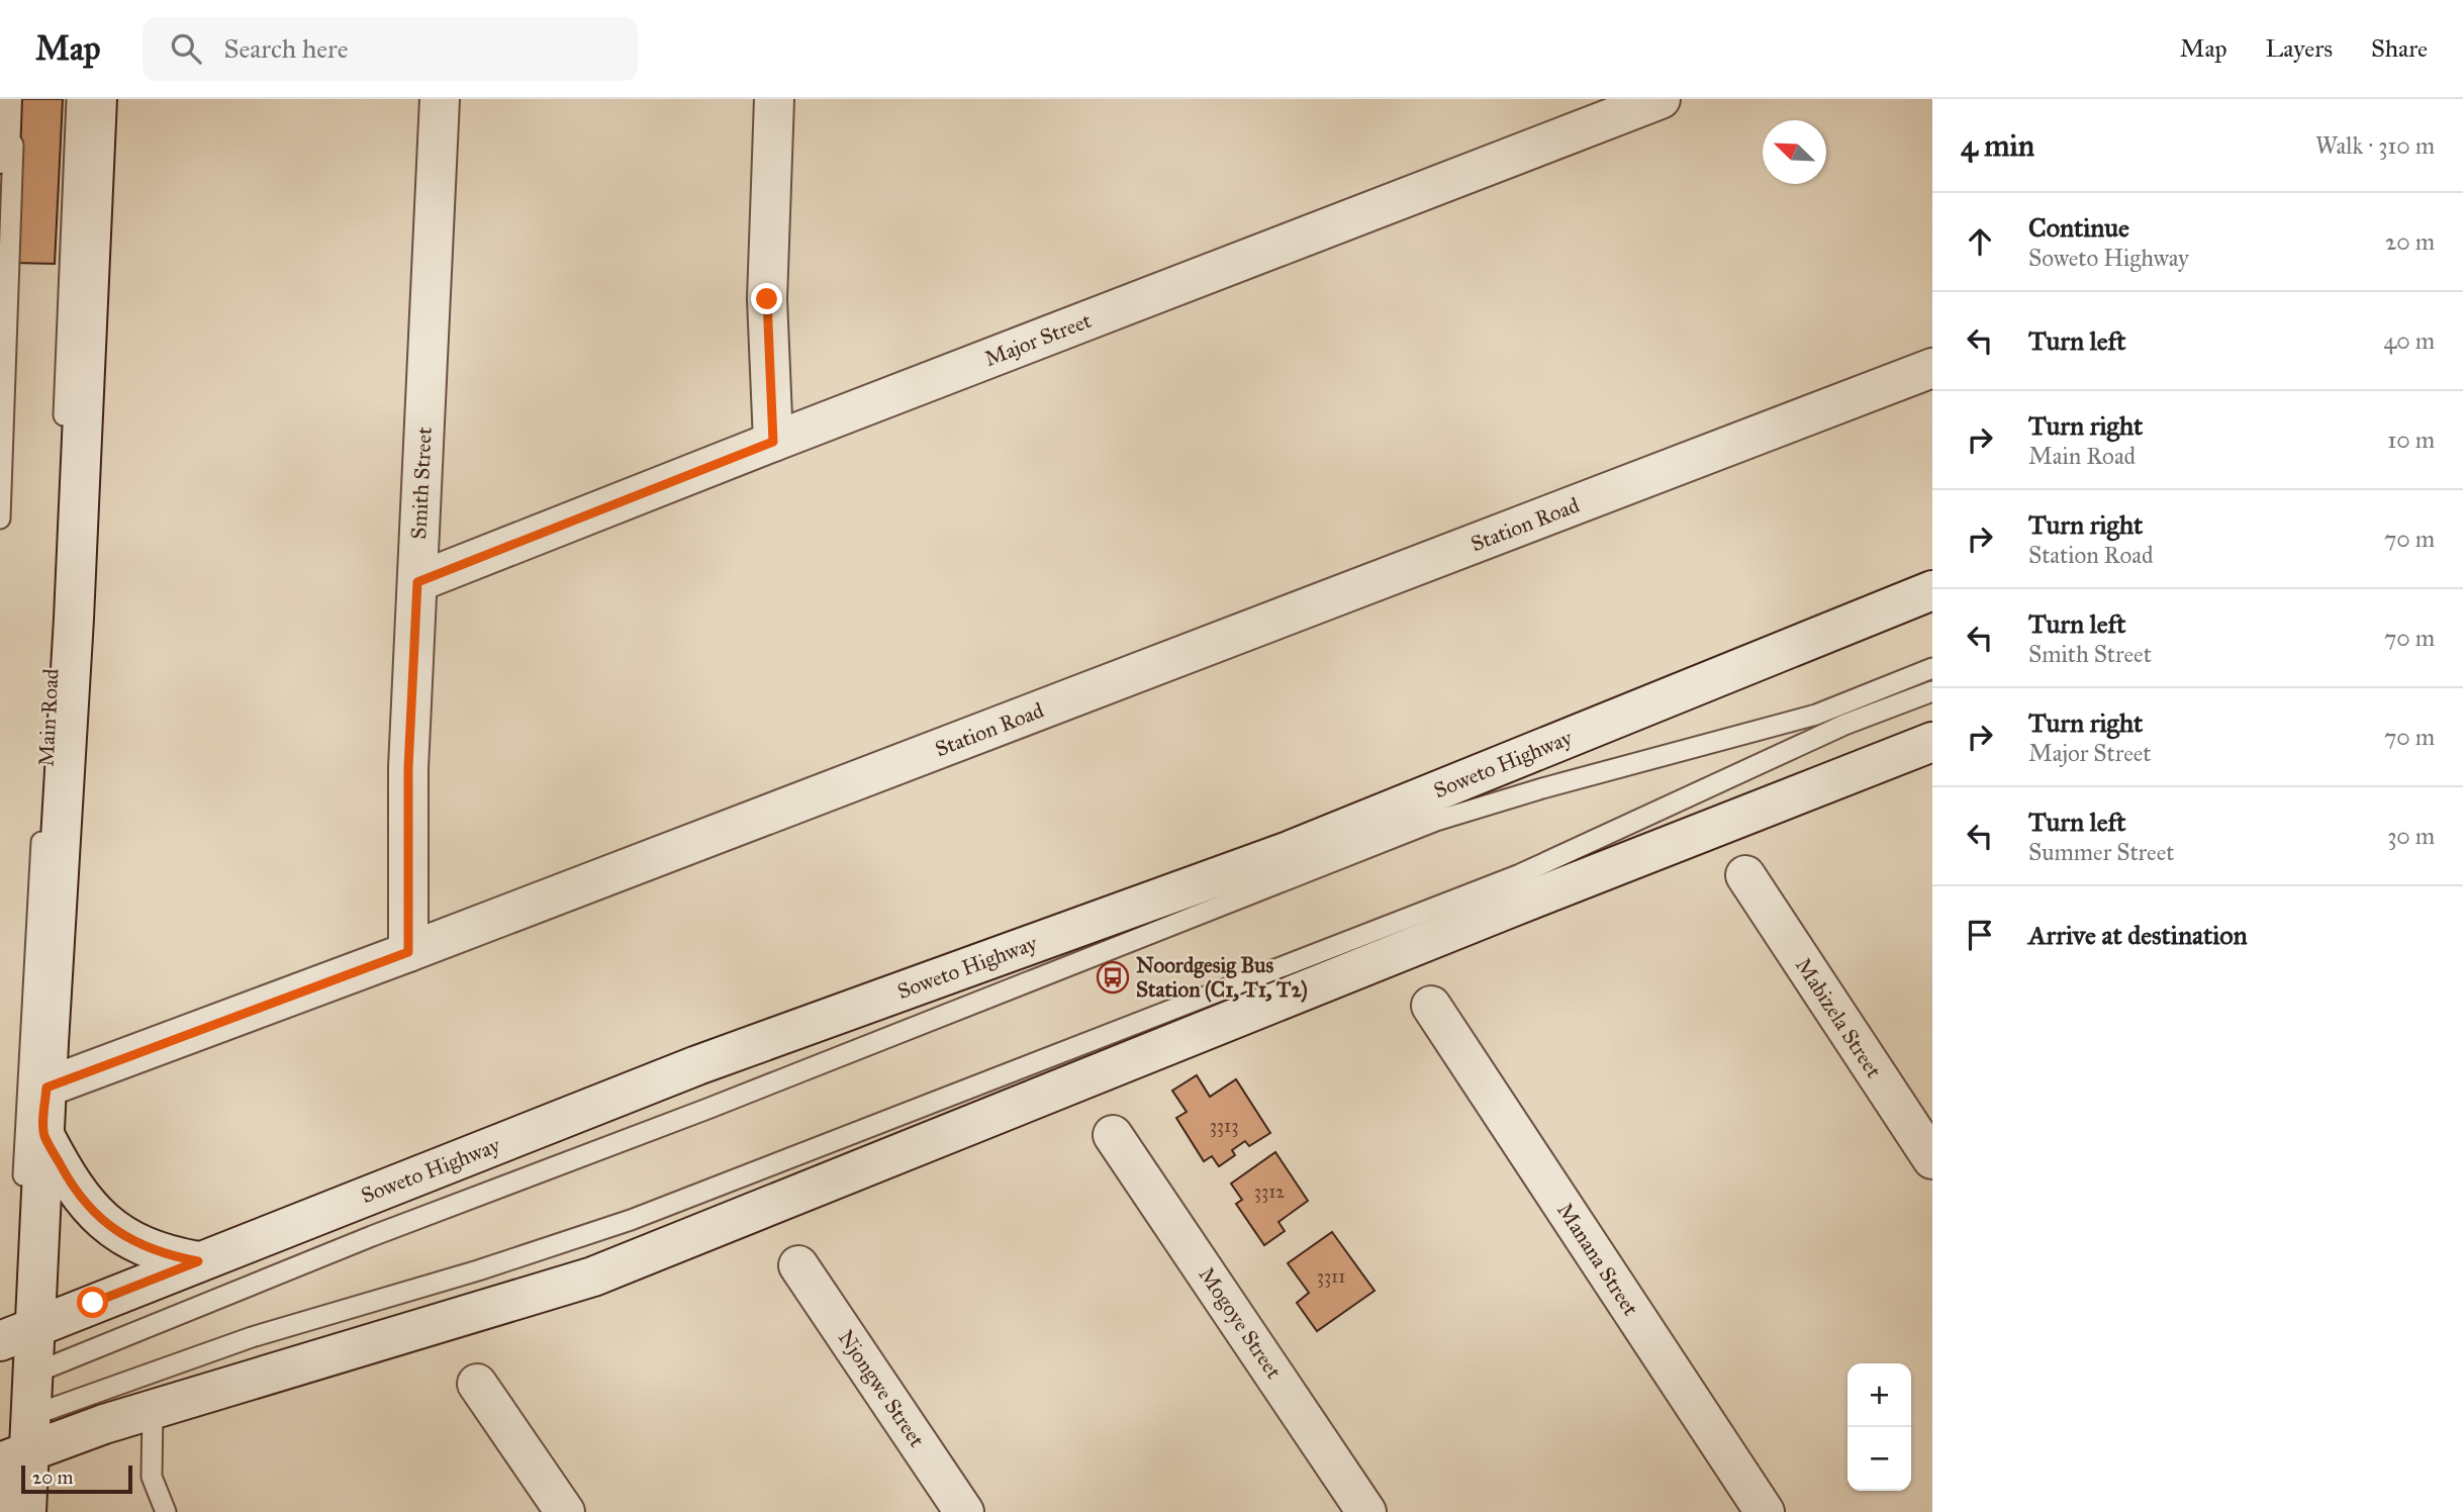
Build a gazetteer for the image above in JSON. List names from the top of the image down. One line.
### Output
{"streets":{"street":["Major Street","Smith Street","Station Road","Main Road","Soweto Highway","Mabizela Street","Manana Street","Mogoye Street","Njongwe Street"]},"crossings":[["Major Street","Smith Street"],["Smith Street","Station Road"],["Station Road","Main Road"],["Main Road","Soweto Highway"]],"places":{"bus stop":["Noordgesig Bus Station (C1, T1, T2)"]},"house_numbers":["3313","3312","3311"],"scale_bar":"20 m","north":"top left","page":{"header":"Map","search":"Search here","nav":["Map","Layers","Share"],"heading":["4 min","Walk · 310 m"],"list":[["Continue","Soweto Highway","20 m"],["Turn left","40 m"],["Turn right","Main Road","10 m"],["Turn right","Station Road","70 m"],["Turn left","Smith Street","70 m"],["Turn right","Major Street","70 m"],["Turn left","Summer Street","30 m"],"Arrive at destination"],"map_buttons":["+","−"],"scale":"20 m"}}
